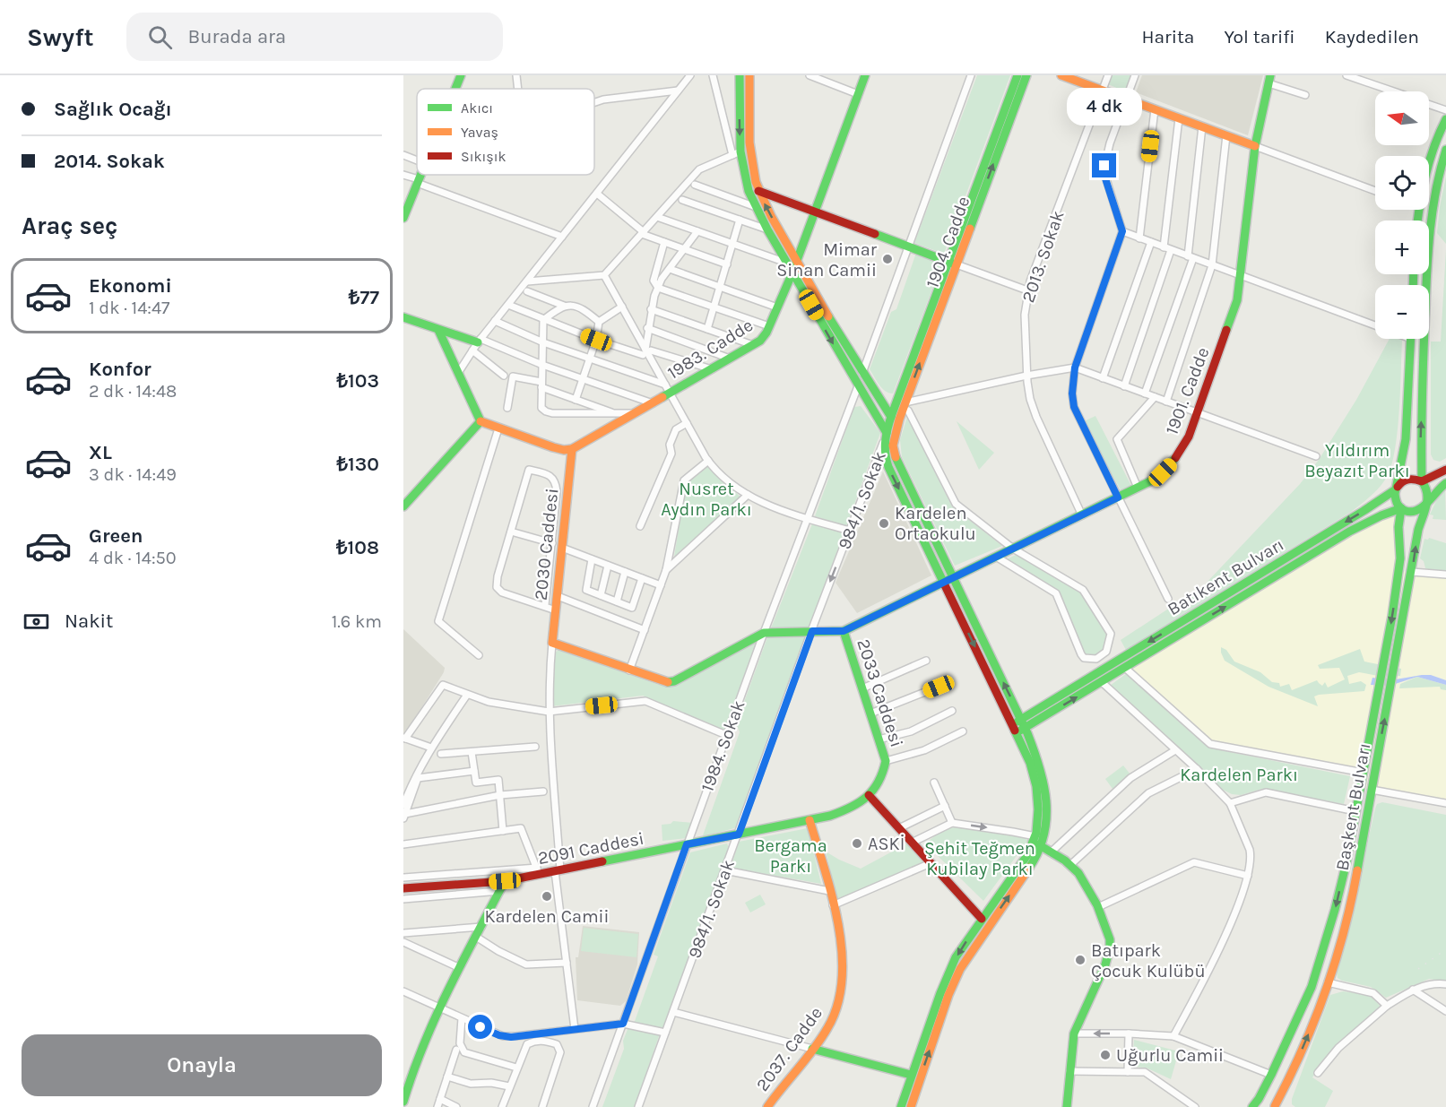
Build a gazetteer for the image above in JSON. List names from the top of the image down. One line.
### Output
{"streets":{"main road":["1904. Cadde","1983. Cadde","1901. Cadde","2030 Caddesi","Batıkent Bulvarı","2033 Caddesi","Başkent Bulvarı","2091 Caddesi","2037. Cadde"],"street":["2013. Sokak","984/1. Sokak","1984. Sokak"]},"crossings":[["2013. Sokak","1901. Cadde"],["1983. Cadde","2030 Caddesi"],["1901. Cadde","984/1. Sokak"],["1901. Cadde","2033 Caddesi"],["1901. Cadde","1984. Sokak"],["984/1. Sokak","2033 Caddesi"],["Batıkent Bulvarı","Başkent Bulvarı"],["2033 Caddesi","1984. Sokak"],["2033 Caddesi","2091 Caddesi"],["2033 Caddesi","2037. Cadde"],["1984. Sokak","2091 Caddesi"]],"parks":["Yıldırım Beyazıt Parkı","Nusret Aydın Parkı","Kardelen Parkı","Bergama Parkı","Şehit Teğmen Kubilay Parkı"],"places":["Mimar Sinan Camii","Kardelen Ortaokulu","ASKİ","Kardelen Camii","Batıpark Çocuk Kulübü","Uğurlu Camii"],"legend":["Akıcı","Yavaş","Sıkışık"],"north":"left","page":{"header":"Swyft","search":"Burada ara","nav":["Harita","Yol tarifi","Kaydedilen"],"banner":["Sağlık Ocağı","2014. Sokak"],"bubble":"4 dk","map_buttons":["+","−"],"heading":"Araç seç","list":[{"name":"Ekonomi","note":"1 dk · 14:47","value":"₺77"},{"name":"Konfor","note":"2 dk · 14:48","value":"₺103"},{"name":"XL","note":"3 dk · 14:49","value":"₺130"},{"name":"Green","note":"4 dk · 14:50","value":"₺108"}],"pay":["Nakit","1.6 km"],"buttons":"Onayla"}}
